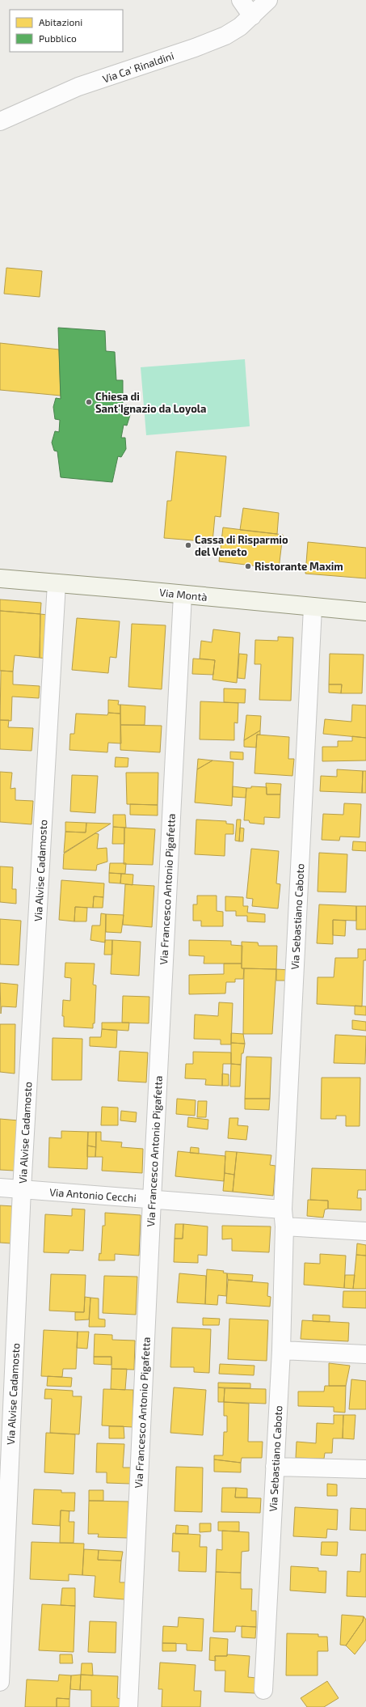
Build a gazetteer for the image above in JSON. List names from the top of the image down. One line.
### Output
{"streets":{"main road":["Via Montà"],"street":["Via Ca' Rinaldini","Via Alvise Cadamosto","Via Francesco Antonio Pigafetta","Via Sebastiano Caboto","Via Antonio Cecchi"]},"crossings":[["Via Montà","Via Alvise Cadamosto"],["Via Montà","Via Francesco Antonio Pigafetta"],["Via Montà","Via Sebastiano Caboto"],["Via Alvise Cadamosto","Via Antonio Cecchi"],["Via Francesco Antonio Pigafetta","Via Antonio Cecchi"],["Via Sebastiano Caboto","Via Antonio Cecchi"]],"places":["Chiesa di Sant'Ignazio da Loyola","Cassa di Risparmio del Veneto","Ristorante Maxim"],"legend":["Abitazioni","Pubblico"]}
